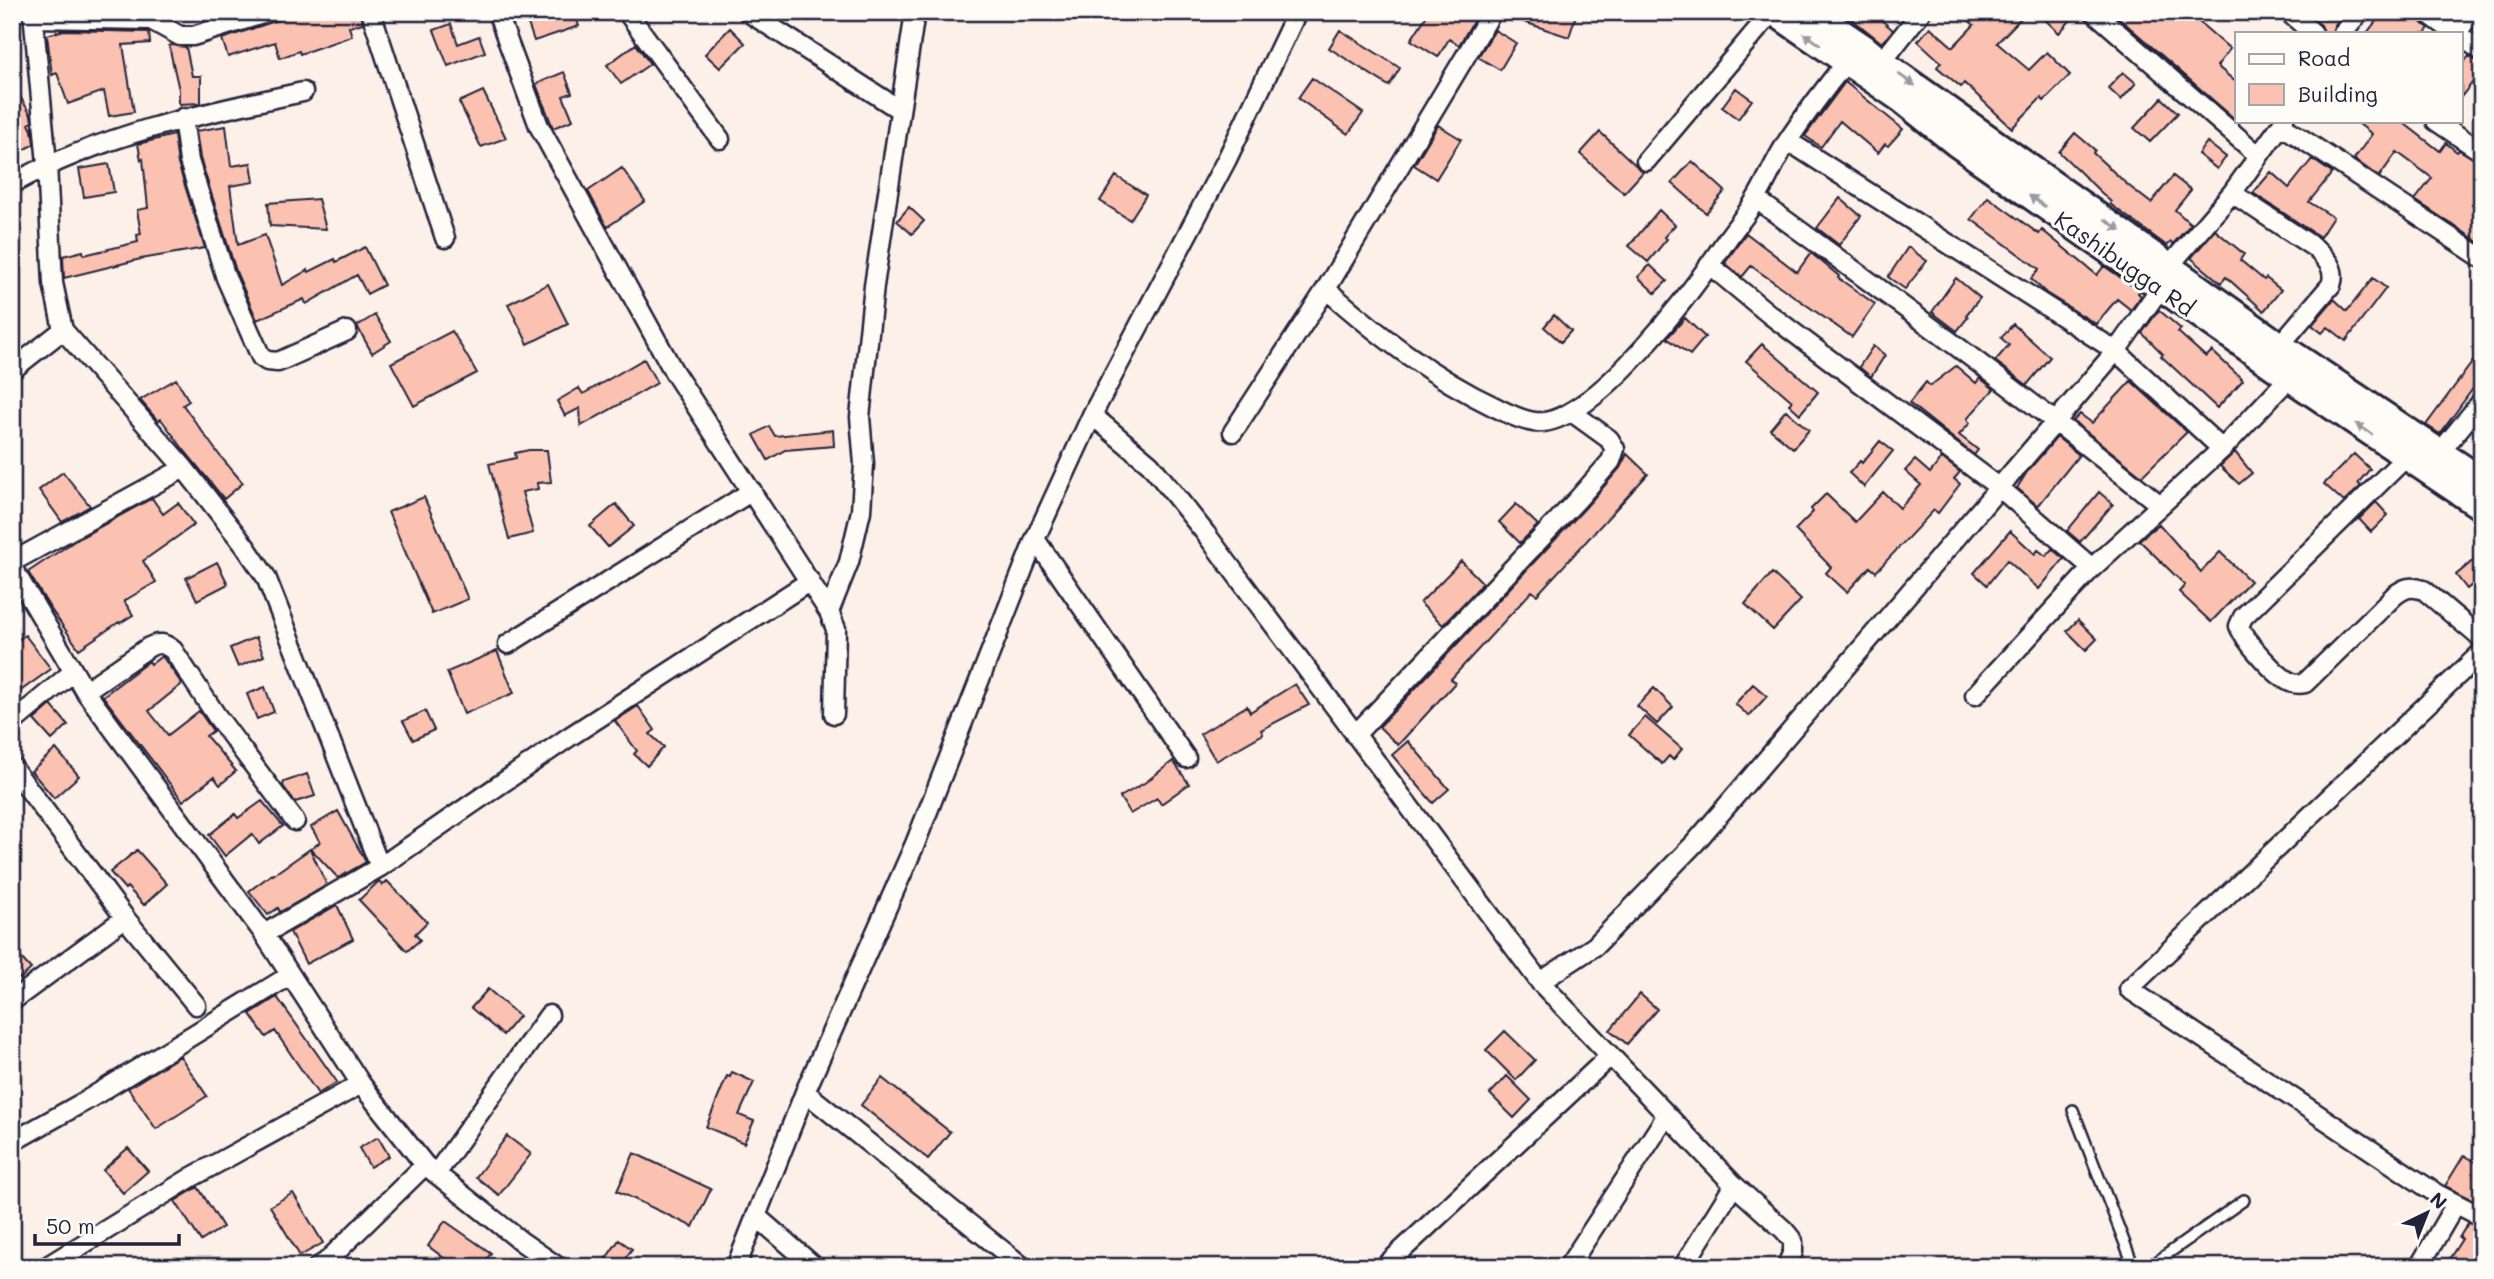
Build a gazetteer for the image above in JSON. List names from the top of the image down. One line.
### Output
{"streets":{"main road":["Kashibugga Rd"]},"legend":["Road","Building"],"scale_bar":"50 m","north":"top right"}
